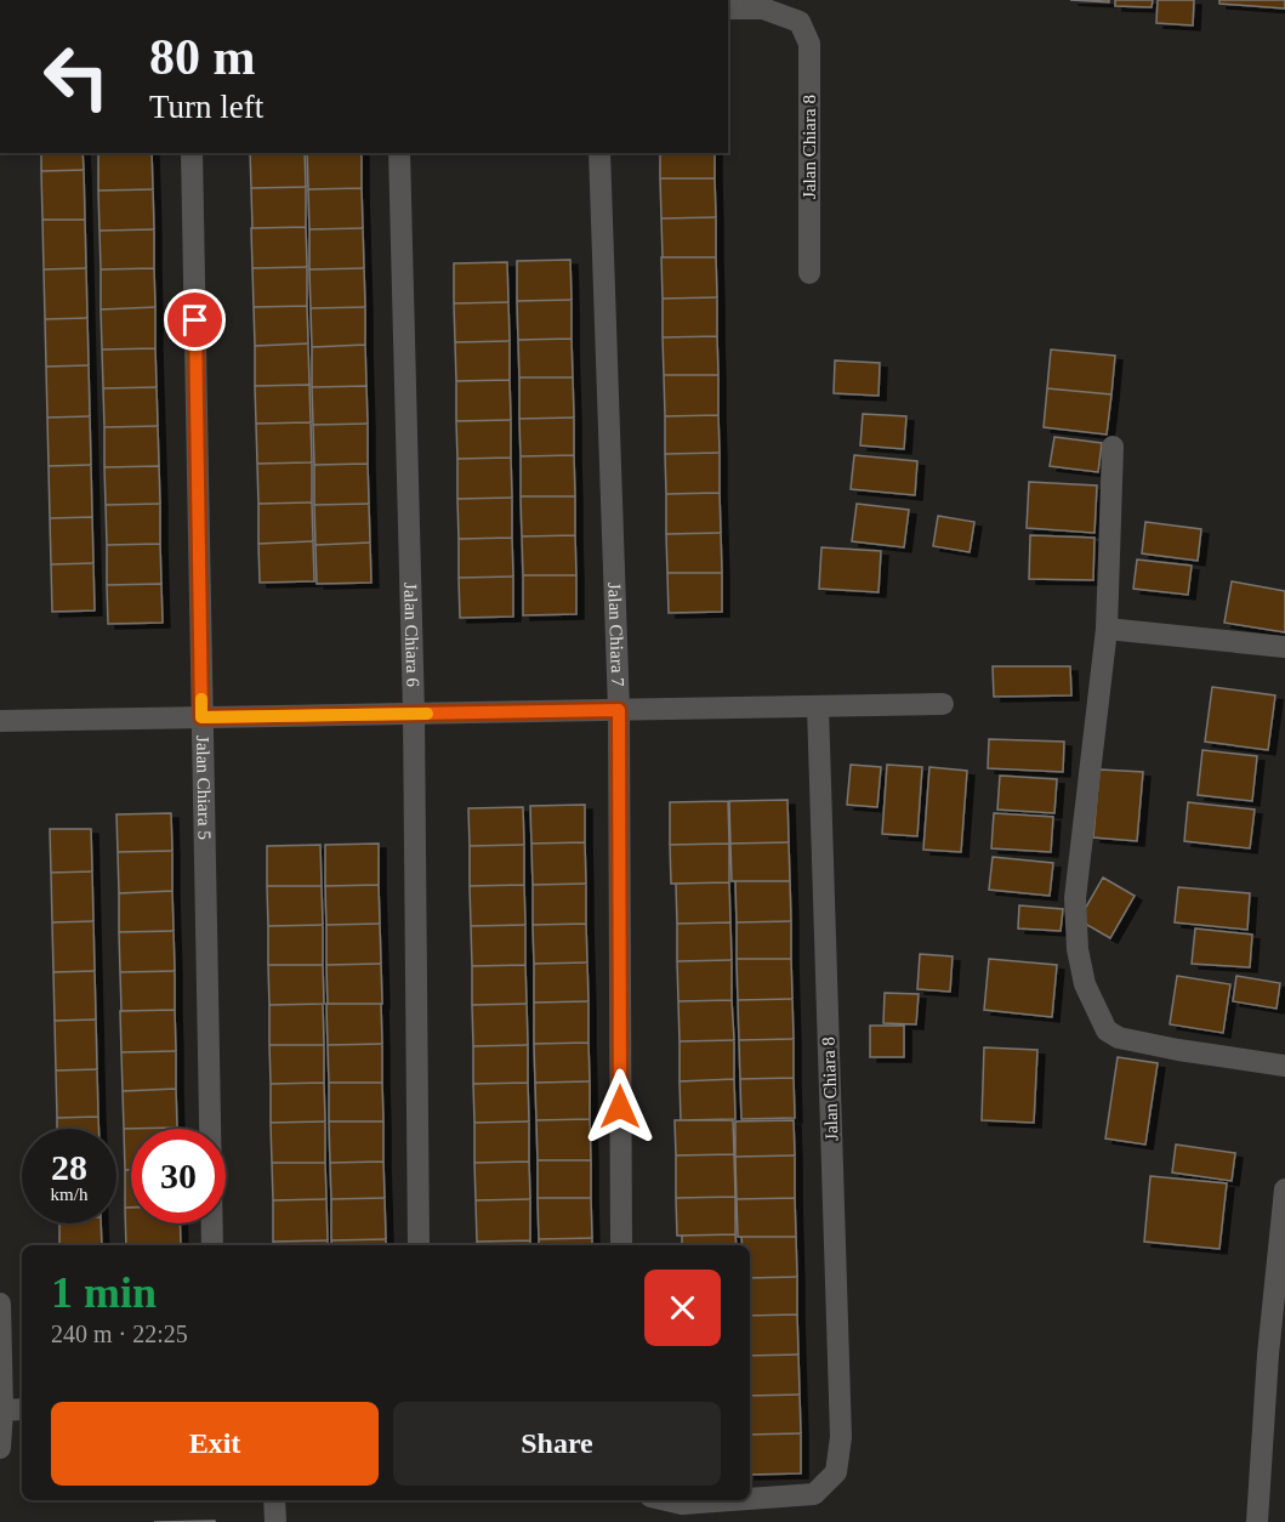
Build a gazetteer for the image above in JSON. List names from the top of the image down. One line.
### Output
{"streets":{"street":["Jalan Chiara 8","Jalan Chiara 6","Jalan Chiara 7","Jalan Chiara 5"]},"page":{"turn":["80 m","Turn left"],"speed":"28 km/h","limit":"30","heading":["1 min","240 m · 22:25"],"buttons":["Exit","Share"]}}
